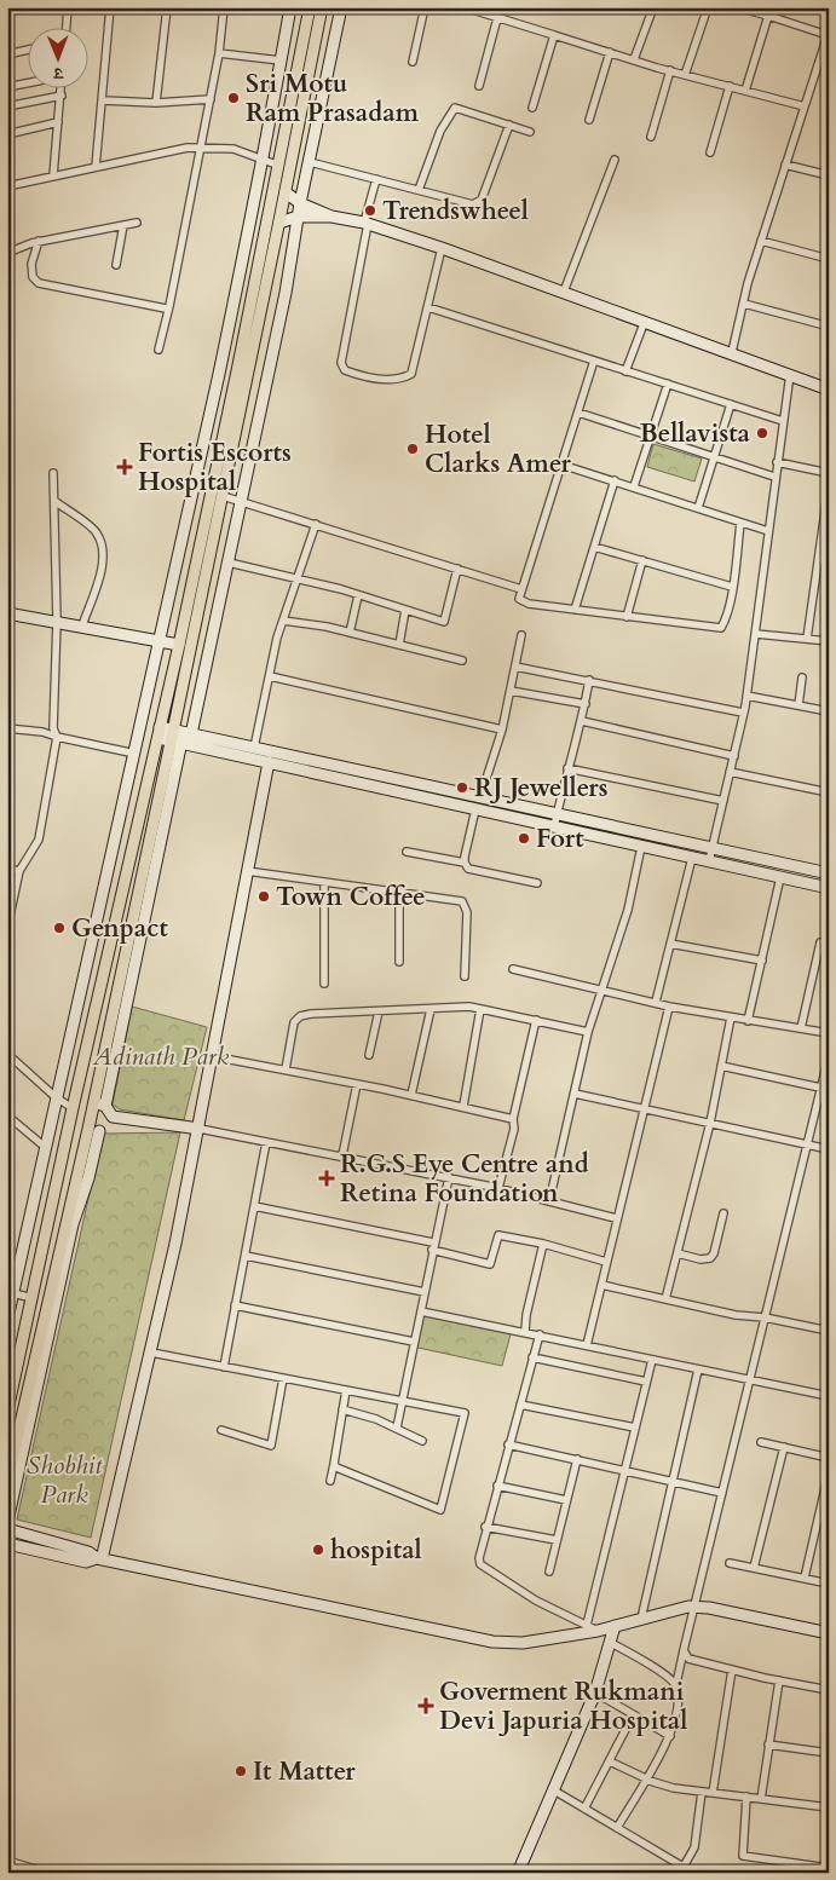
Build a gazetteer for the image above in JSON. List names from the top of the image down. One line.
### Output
{"parks":["Adinath Park","Shobhit Park"],"places":{"other":["Sri Motu Ram Prasadam","Trendswheel","Bellavista","Hotel Clarks Amer","RJ Jewellers","Fort","Town Coffee","Genpact","hospital","It Matter"],"health":["Fortis Escorts Hospital","R.G.S Eye Centre and Retina Foundation","Goverment Rukmani Devi Japuria Hospital"]},"north":"bottom"}
